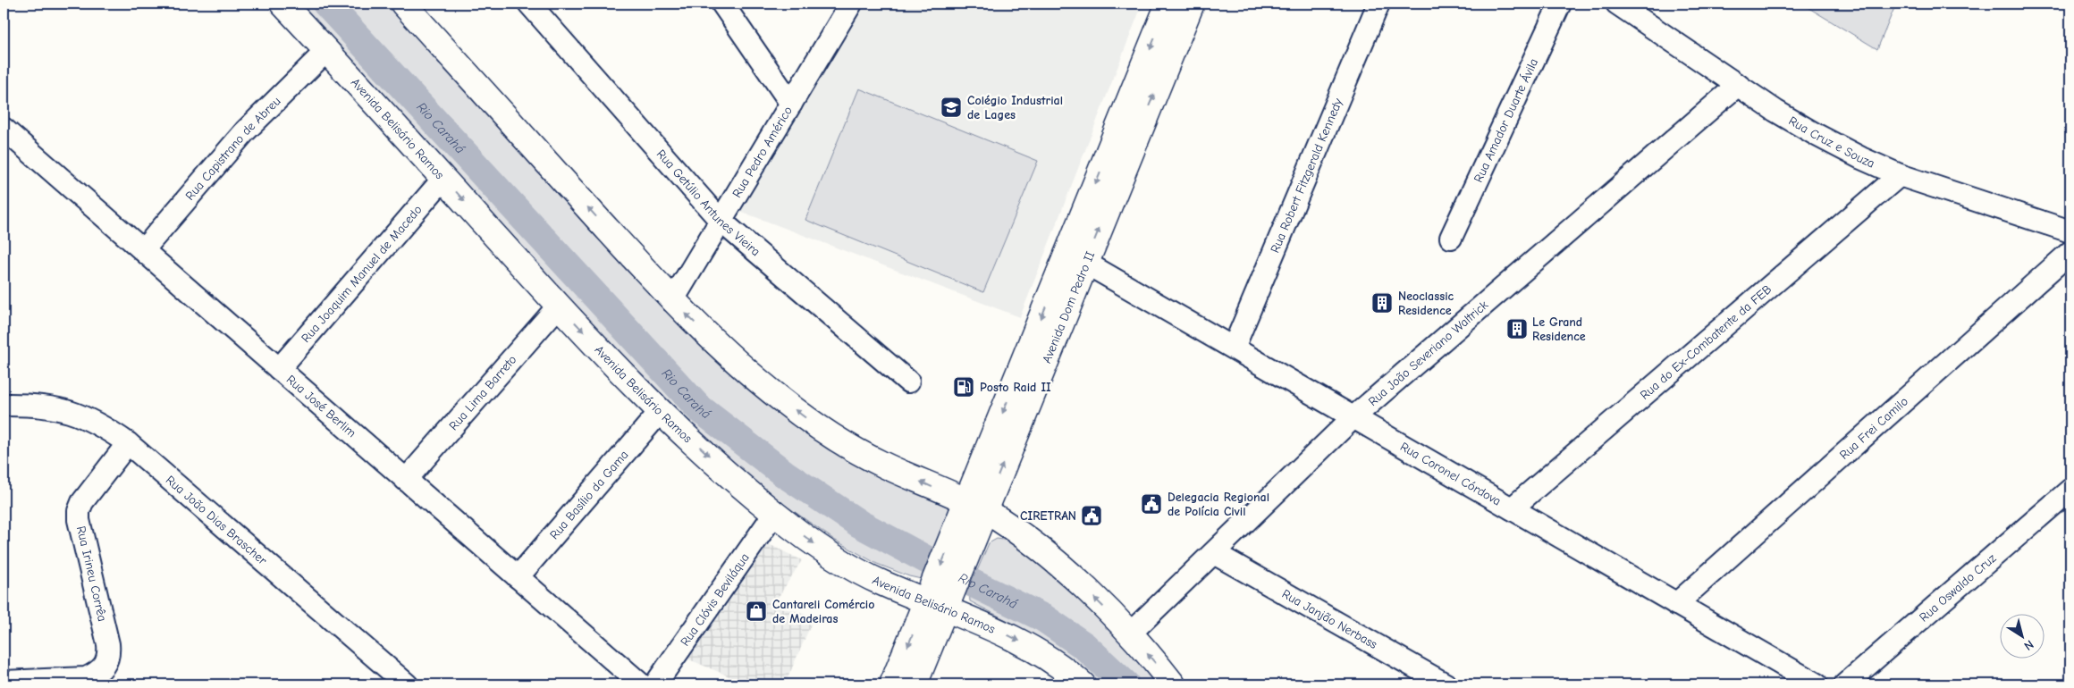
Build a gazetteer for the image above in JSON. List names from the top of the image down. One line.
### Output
{"streets":{"main road":["Avenida Belisário Ramos","Avenida Dom Pedro II"],"street":["Rua Amador Duarte Ávila","Rua Cruz e Souza","Rua Capistrano de Abreu","Rua Pedro Américo","Rua Robert Fitzgerald Kennedy","Rua Getúlio Antunes Vieira","Rua Joaquim Manuel de Macedo","Rua do Ex-Combatente da FEB","Rua João Severiano Waltrick","Rua Lima Barreto","Rua José Berlim","Rua Frei Camilo","Rua Coronel Córdova","Rua Basílio da Gama","Rua João Dias Brascher","Rua Irineu Corrêa","Rua Oswaldo Cruz","Rua Clóvis Beviláqua","Rua Janjão Nerbass"]},"crossings":[["Avenida Belisário Ramos","Rua Capistrano de Abreu"],["Avenida Belisário Ramos","Rua Joaquim Manuel de Macedo"],["Avenida Belisário Ramos","Avenida Dom Pedro II"],["Avenida Belisário Ramos","Rua Lima Barreto"],["Avenida Belisário Ramos","Rua Basílio da Gama"],["Avenida Belisário Ramos","Rua Clóvis Beviláqua"],["Rua Cruz e Souza","Rua do Ex-Combatente da FEB"],["Rua Cruz e Souza","Rua João Severiano Waltrick"],["Rua Capistrano de Abreu","Rua José Berlim"],["Rua Pedro Américo","Rua Getúlio Antunes Vieira"],["Rua Robert Fitzgerald Kennedy","Rua Coronel Córdova"],["Rua Joaquim Manuel de Macedo","Rua José Berlim"],["Avenida Dom Pedro II","Rua Coronel Córdova"],["Rua do Ex-Combatente da FEB","Rua Coronel Córdova"],["Rua João Severiano Waltrick","Rua Coronel Córdova"],["Rua João Severiano Waltrick","Rua Janjão Nerbass"],["Rua Lima Barreto","Rua José Berlim"],["Rua José Berlim","Rua Basílio da Gama"],["Rua Frei Camilo","Rua Coronel Córdova"],["Rua João Dias Brascher","Rua Irineu Corrêa"]],"water":["Rio Carahá"],"places":{"school or university":["Colégio Industrial de Lages"],"building":["Neoclassic Residence","Le Grand Residence"],"fuel station":["Posto Raid II"],"public building":["Delegacia Regional de Polícia Civil","CIRETRAN"],"shop":["Cantareli Comércio de Madeiras"]},"north":"bottom right"}
